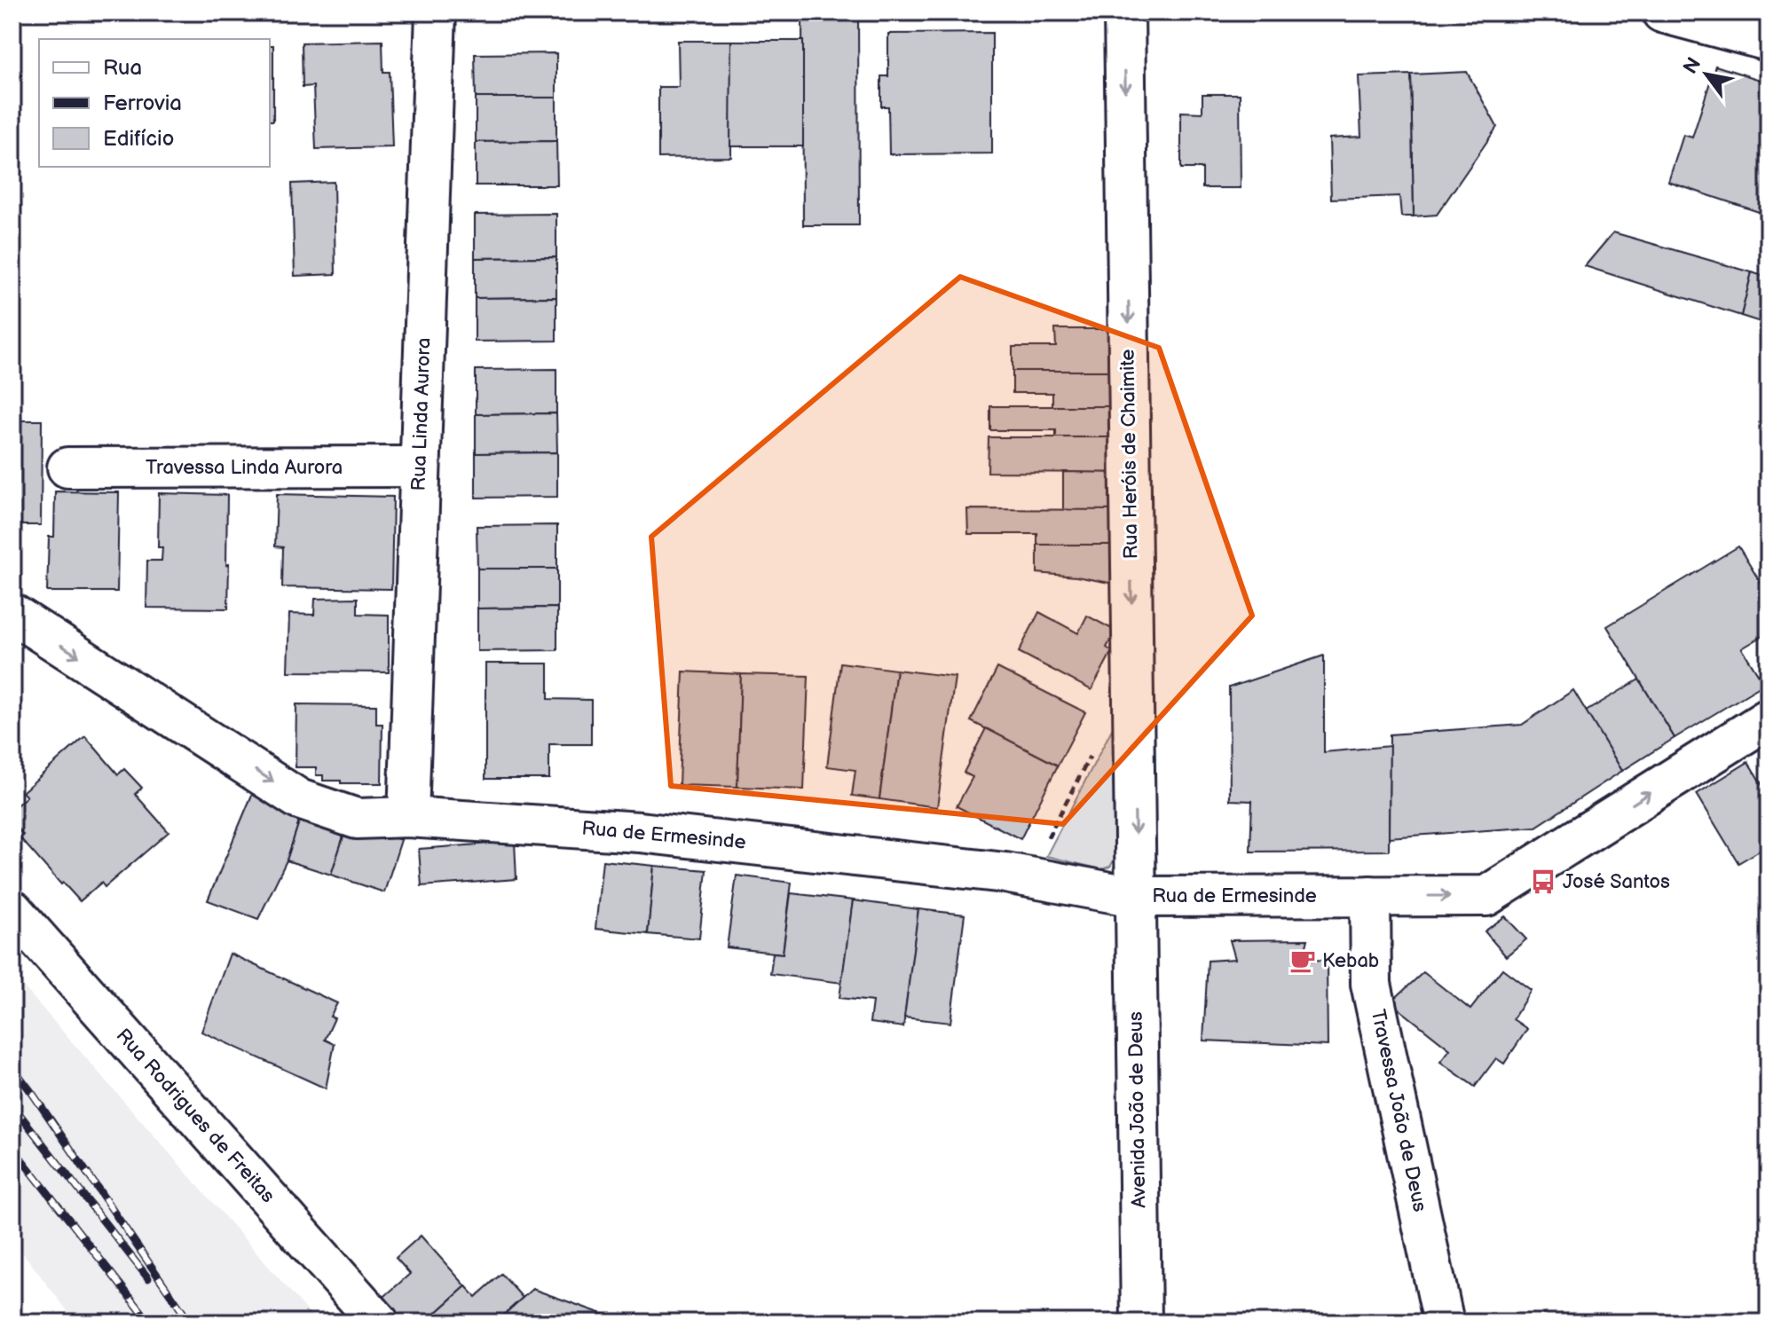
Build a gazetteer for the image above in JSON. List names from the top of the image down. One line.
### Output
{"streets":{"street":["Rua Linda Aurora","Rua Heróis de Chaimite","Travessa Linda Aurora","Rua de Ermesinde","Avenida João de Deus","Travessa João de Deus","Rua Rodrigues de Freitas"]},"crossings":[["Rua Linda Aurora","Travessa Linda Aurora"],["Rua Linda Aurora","Rua de Ermesinde"],["Rua Heróis de Chaimite","Rua de Ermesinde"],["Rua Heróis de Chaimite","Avenida João de Deus"],["Rua de Ermesinde","Avenida João de Deus"],["Rua de Ermesinde","Travessa João de Deus"]],"one_way":["Rua Heróis de Chaimite","Rua de Ermesinde"],"places":{"bus stop":["José Santos"],"cafe":["Kebab"]},"legend":["Rua","Ferrovia","Edifício"],"north":"top left"}
